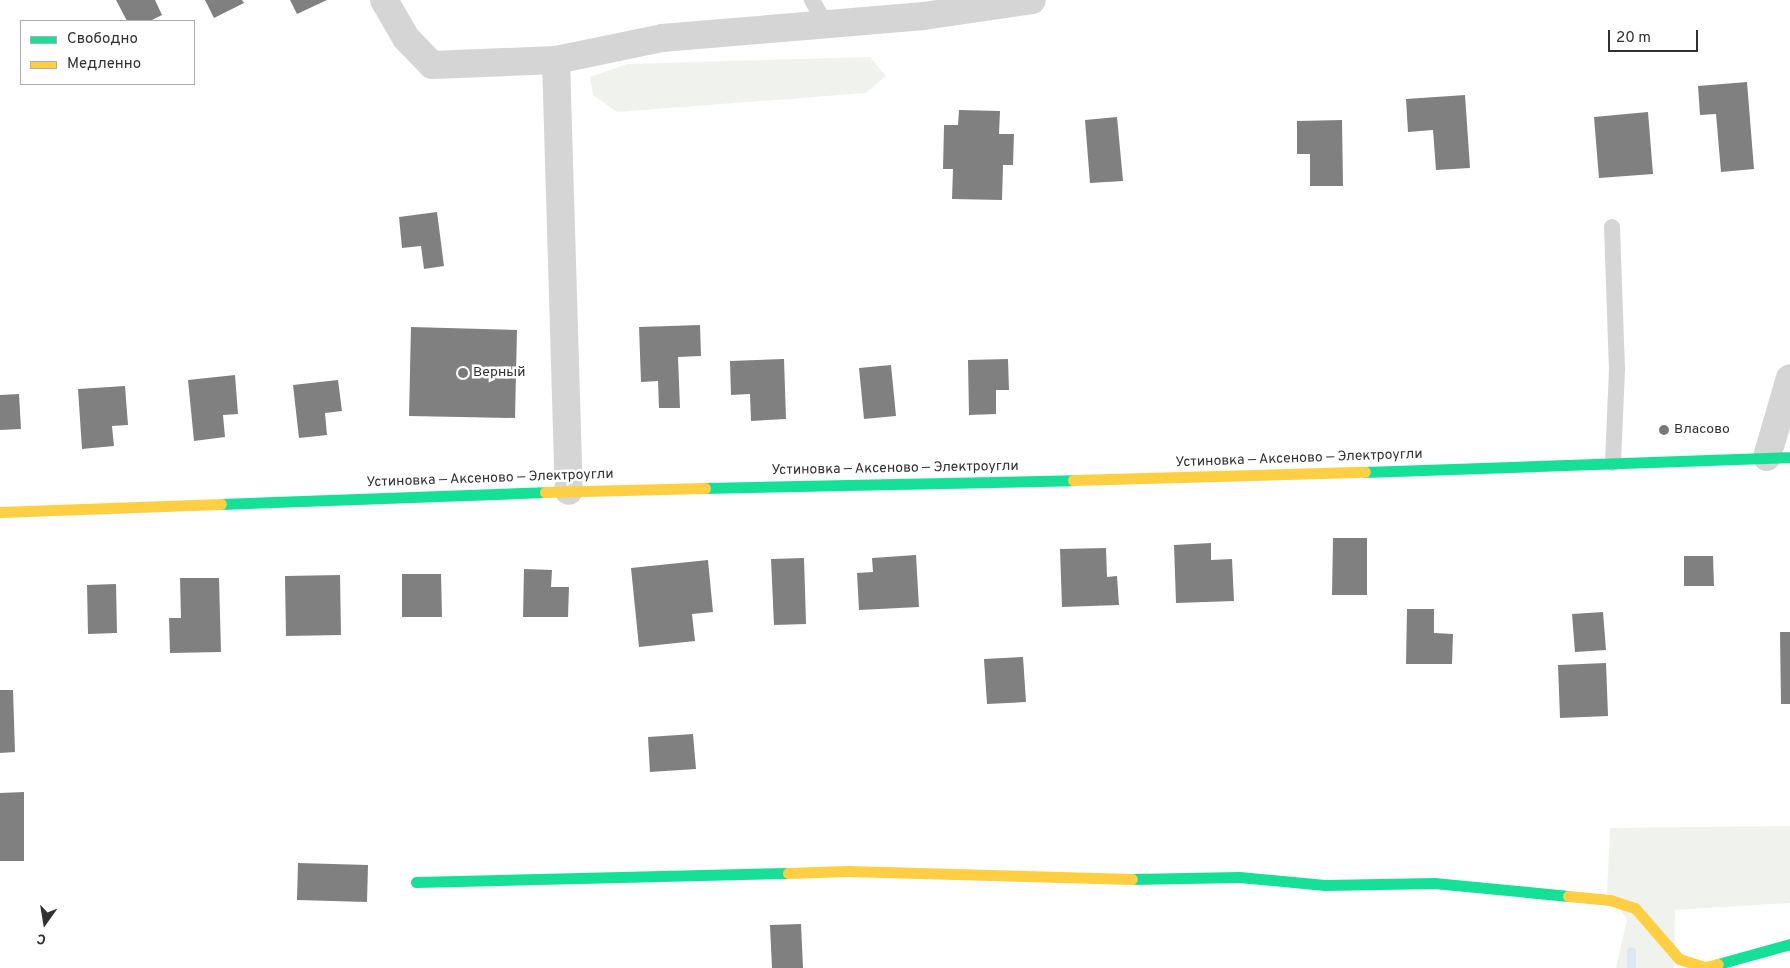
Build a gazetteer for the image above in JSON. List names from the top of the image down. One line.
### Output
{"streets":{"main road":["Устиновка — Аксеново — Электроугли"]},"places":["Верный","Власово"],"legend":["Свободно","Медленно"],"scale_bar":"20 m","north":"bottom"}
